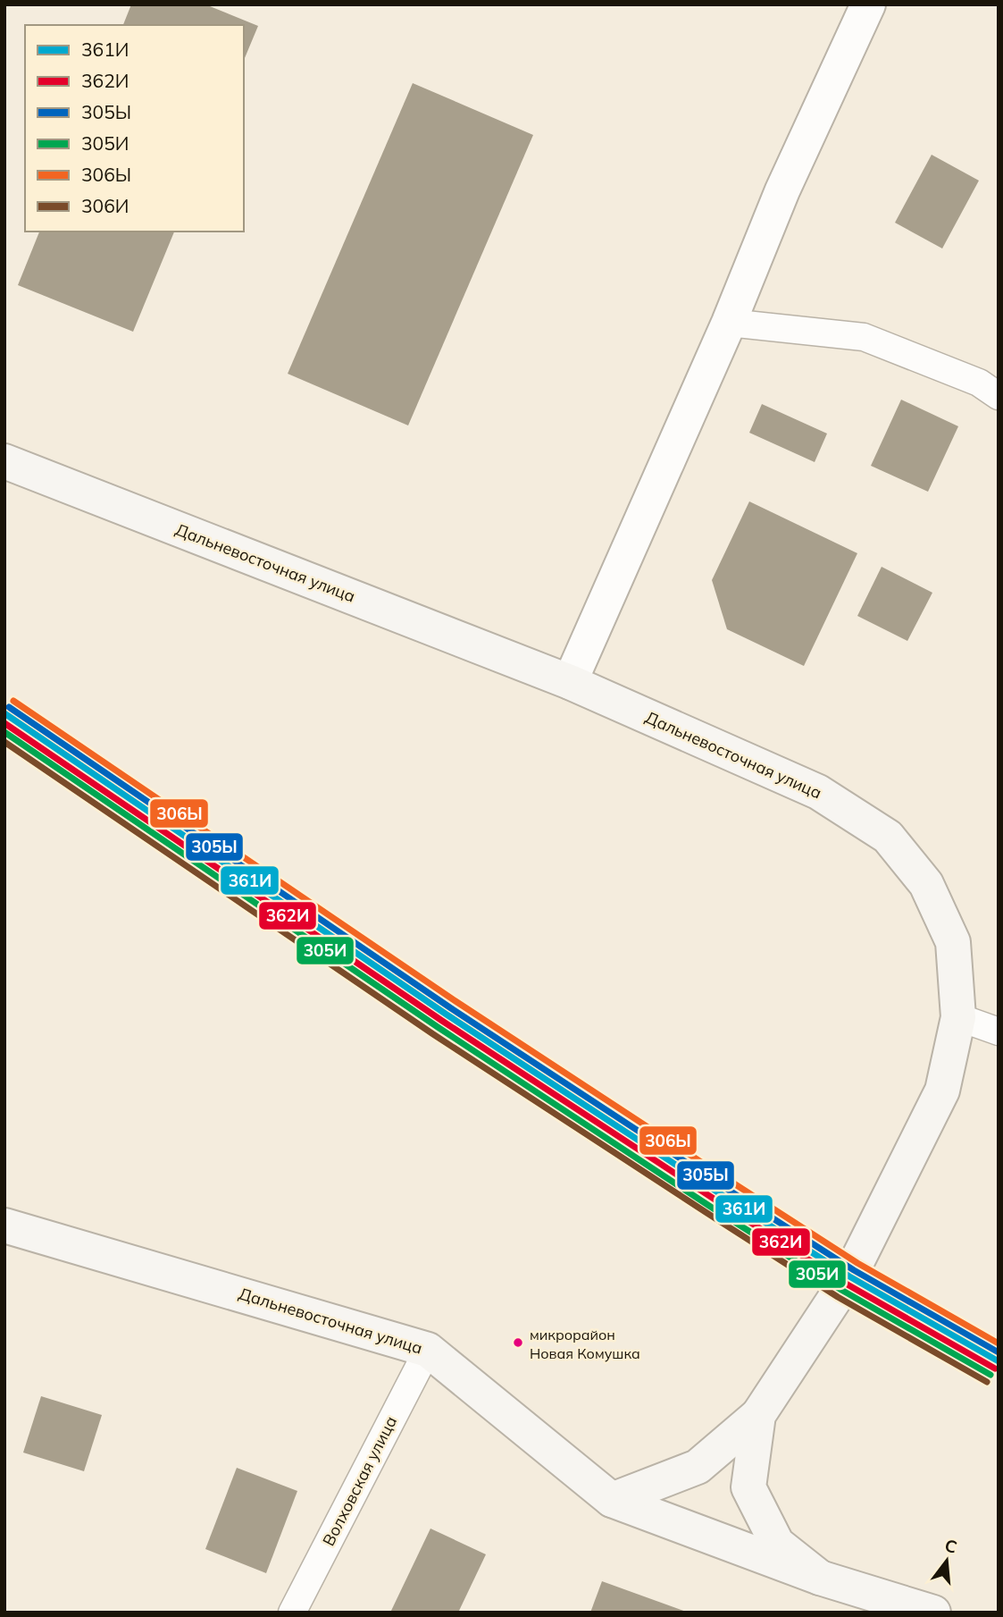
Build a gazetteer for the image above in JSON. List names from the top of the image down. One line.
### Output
{"streets":{"street":["Дальневосточная улица"],"lane":["Волховская улица"]},"crossings":[["Дальневосточная улица","Волховская улица"]],"places":["микрорайон Новая Комушка"],"lines":["transit line 306Ы","transit line 305Ы","transit line 361И","transit line 362И","transit line 305И","transit line 306И"],"legend":["361И","362И","305Ы","305И","306Ы","306И"],"north":"top"}
